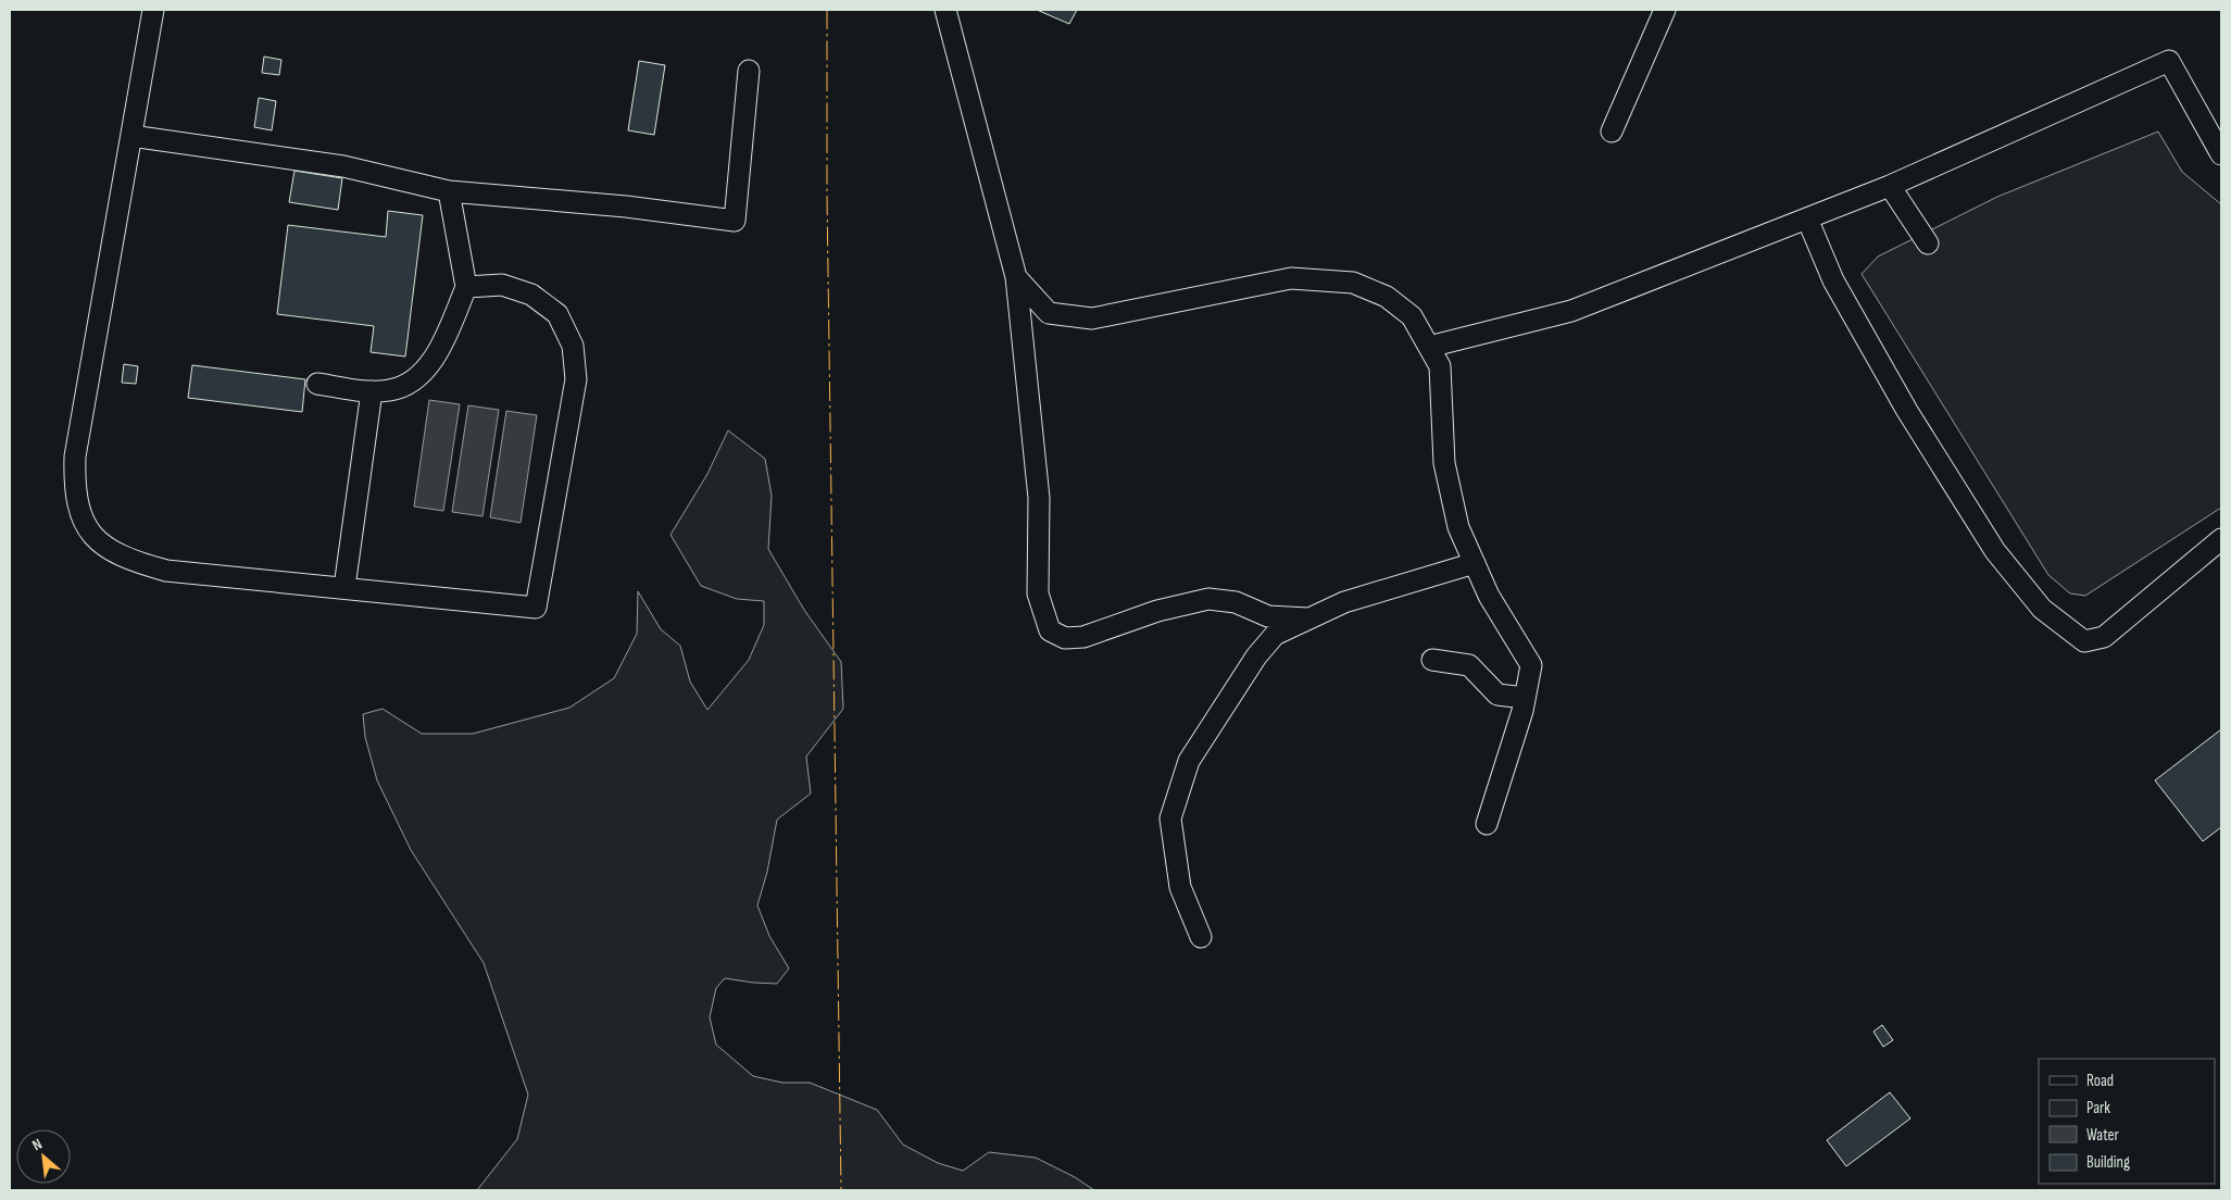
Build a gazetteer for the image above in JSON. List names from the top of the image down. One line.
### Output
{"legend":["Road","Park","Water","Building"],"north":"top left"}
